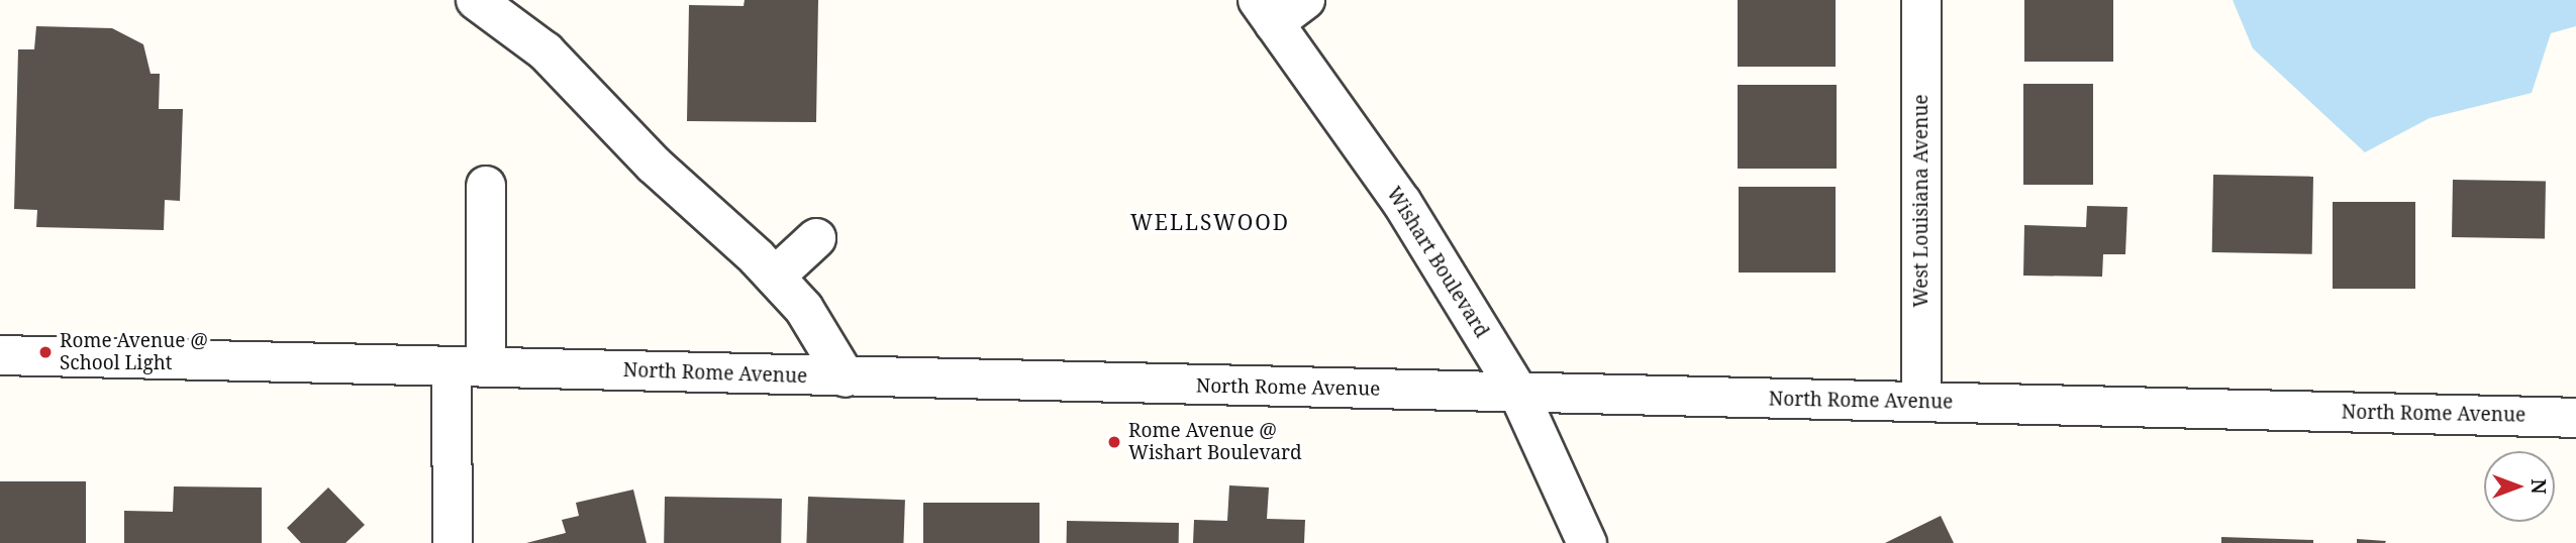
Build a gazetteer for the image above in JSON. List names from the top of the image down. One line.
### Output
{"streets":{"street":["West Louisiana Avenue","Wishart Boulevard","North Rome Avenue"]},"crossings":[["West Louisiana Avenue","North Rome Avenue"],["Wishart Boulevard","North Rome Avenue"]],"districts":["WELLSWOOD"],"places":["Rome Avenue @ School Light","Rome Avenue @ Wishart Boulevard"],"north":"right"}
